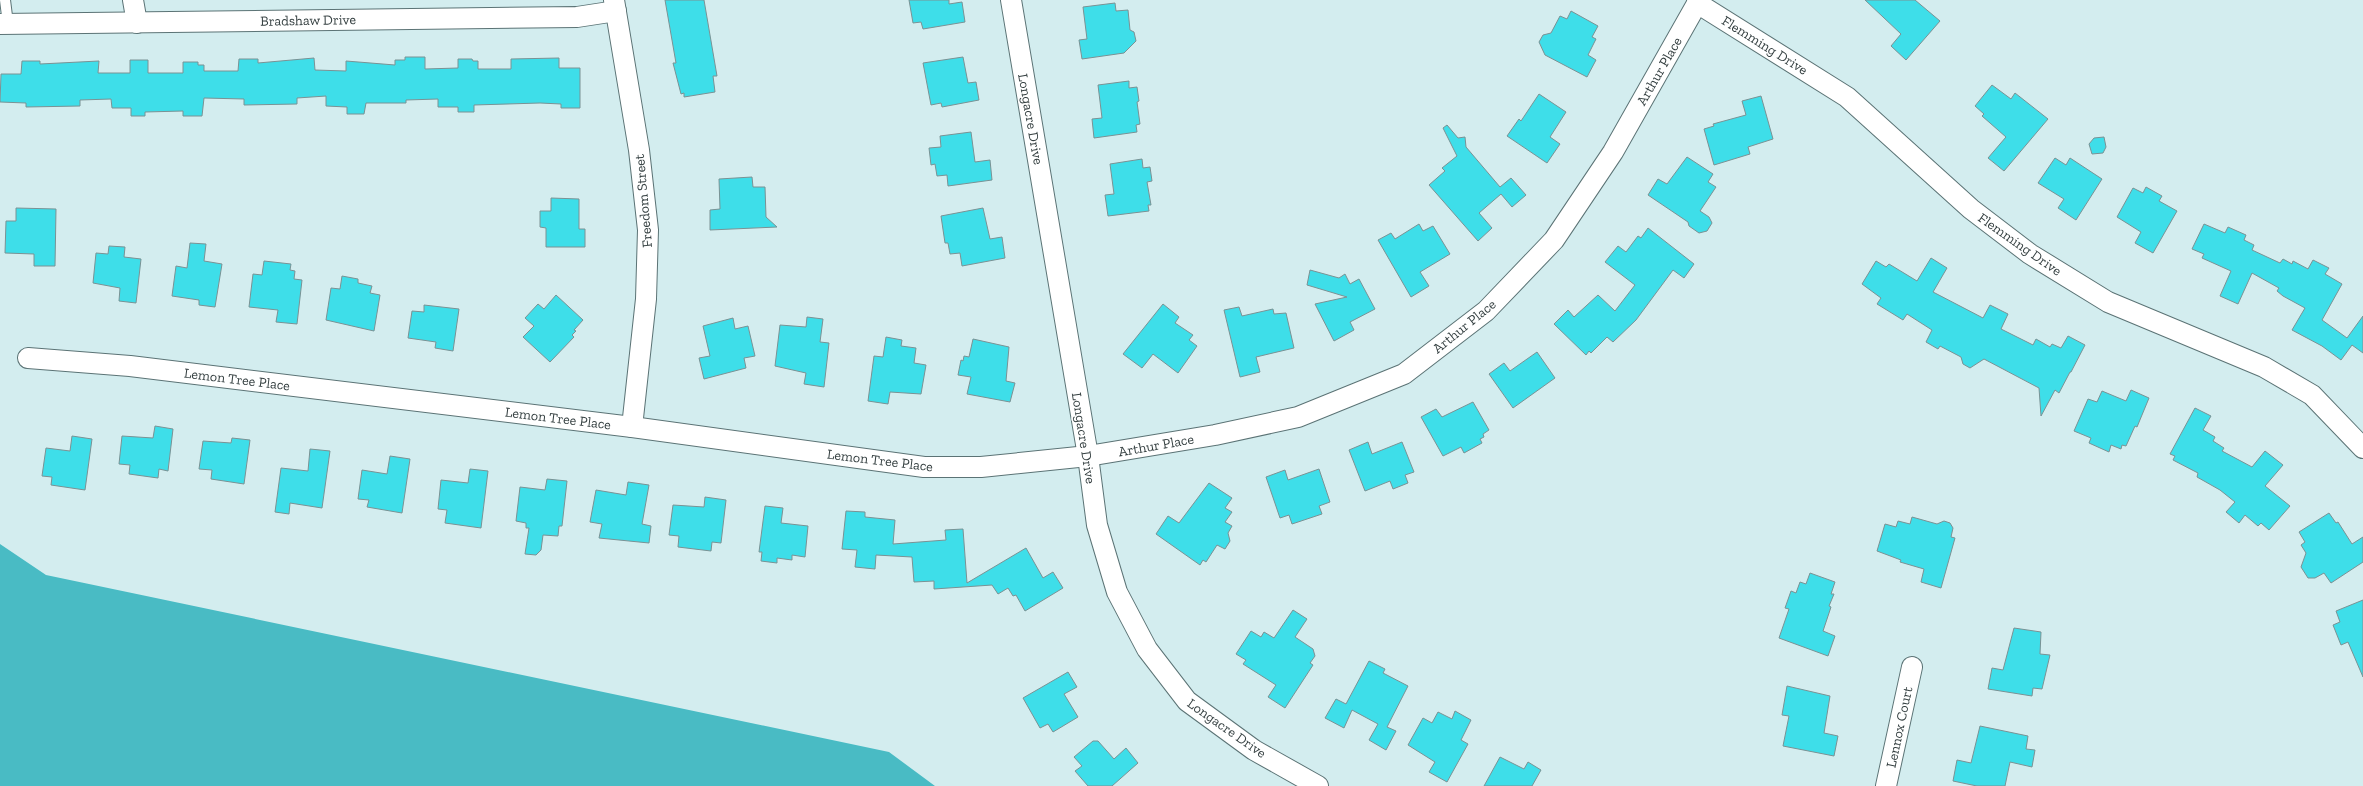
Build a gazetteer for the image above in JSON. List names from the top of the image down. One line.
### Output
{"streets":{"street":["Bradshaw Drive","Flemming Drive","Arthur Place","Longacre Drive","Freedom Street","Lemon Tree Place","Lennox Court"]},"crossings":[["Bradshaw Drive","Freedom Street"],["Flemming Drive","Arthur Place"],["Arthur Place","Longacre Drive"],["Arthur Place","Lemon Tree Place"],["Longacre Drive","Lemon Tree Place"],["Freedom Street","Lemon Tree Place"]]}
